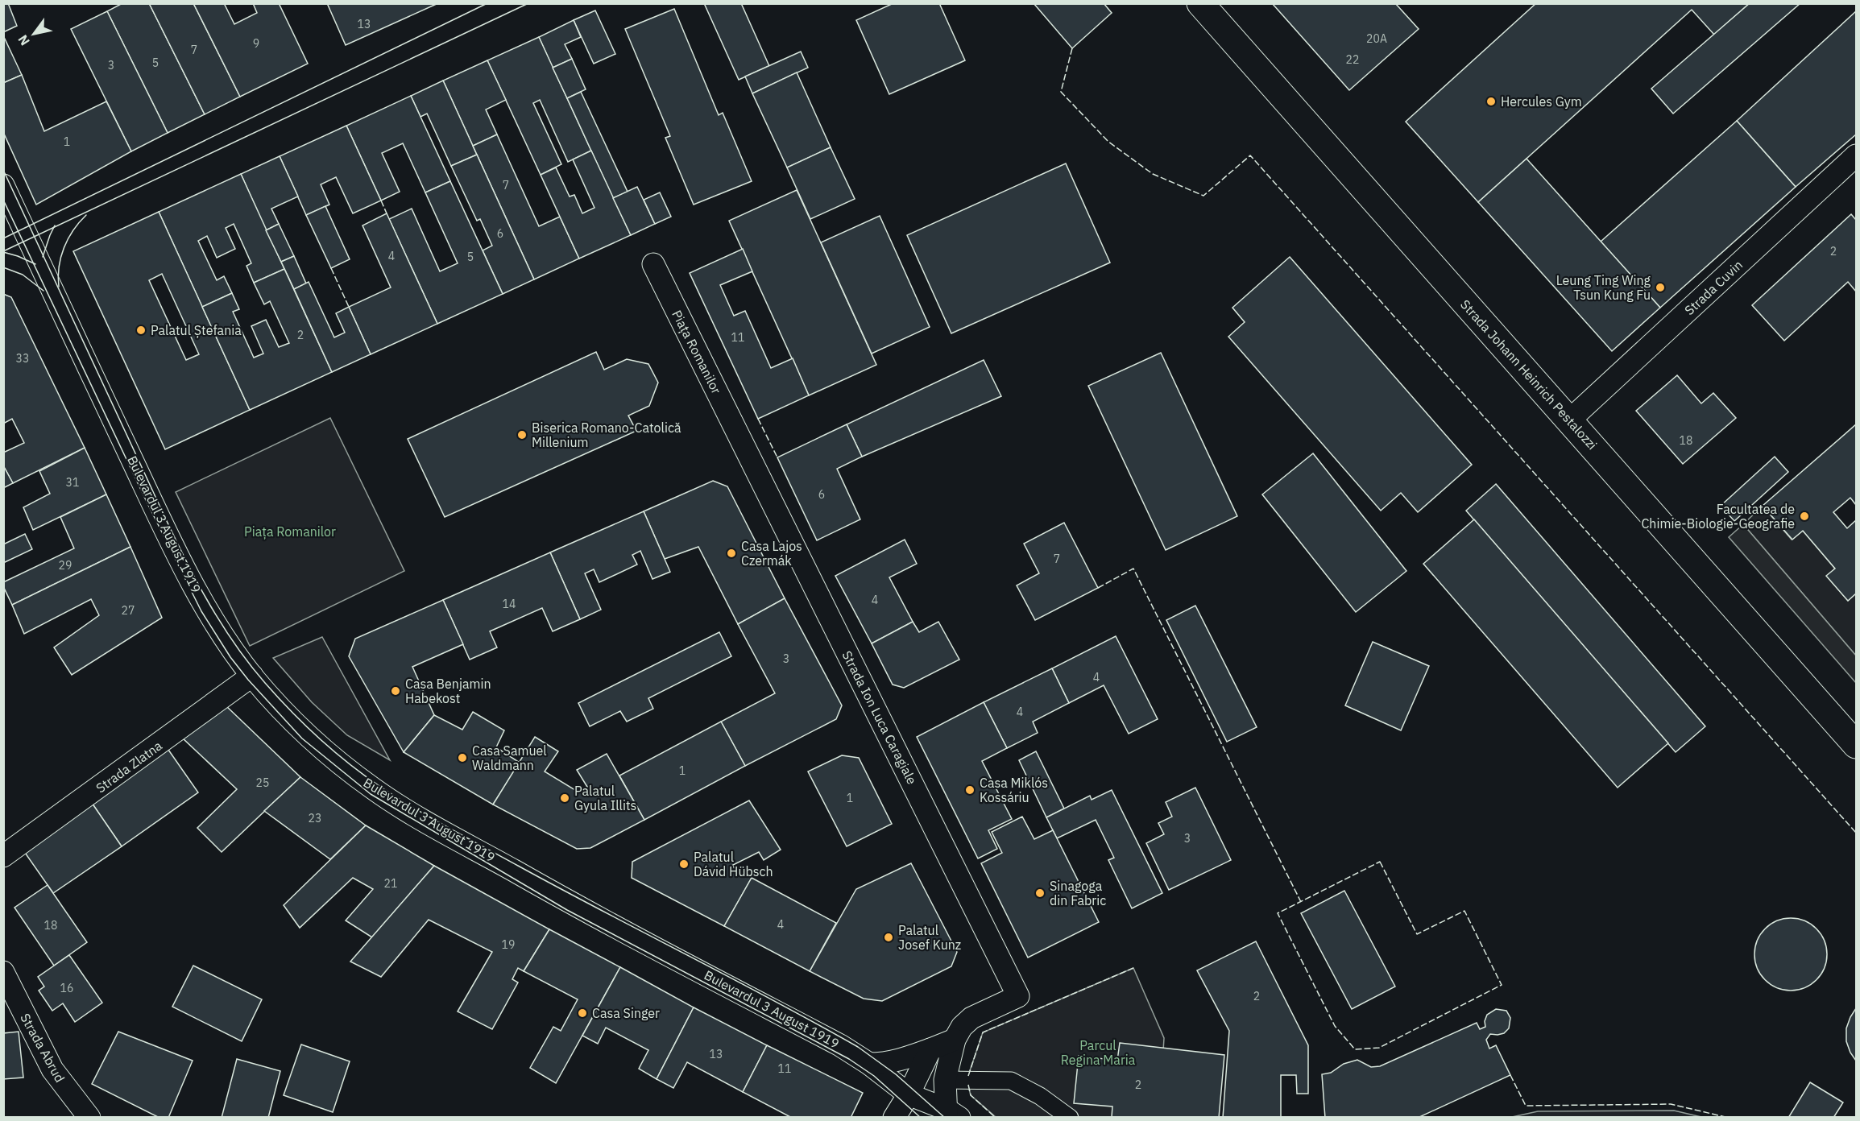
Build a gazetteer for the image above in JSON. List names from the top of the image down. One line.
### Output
{"streets":{"main road":["Strada Johann Heinrich Pestalozzi"],"street":["Strada Cuvin","Piața Romanilor","Bulevardul 3 August 1919","Strada Ion Luca Caragiale","Strada Zlatna","Strada Abrud"]},"crossings":[["Strada Cuvin","Strada Johann Heinrich Pestalozzi"],["Piața Romanilor","Strada Ion Luca Caragiale"],["Bulevardul 3 August 1919","Strada Zlatna"]],"parks":["Piața Romanilor","Parcul Regina Maria"],"places":["Hercules Gym","Leung Ting Wing Tsun Kung Fu","Palatul Ștefania","Biserica Romano-Catolică Millenium","Facultatea de Chimie-Biologie-Geografie","Casa Lajos Czermák","Casa Benjamin Habekost","Casa Samuel Waldmann","Casa Miklós Kossáriu","Palatul Gyula Illits","Palatul Dávid Hübsch","Sinagoga din Fabric","Palatul Josef Kunz","Casa Singer"],"house_numbers":["13","20A","9","7","22","5","3","1","7","6","2","4","5","2","11","33","18","31","6","7","29","4","14","27","3","4","4","1","25","1","23","3","21","4","18","19","16","2","13","11","2"],"north":"bottom left"}
